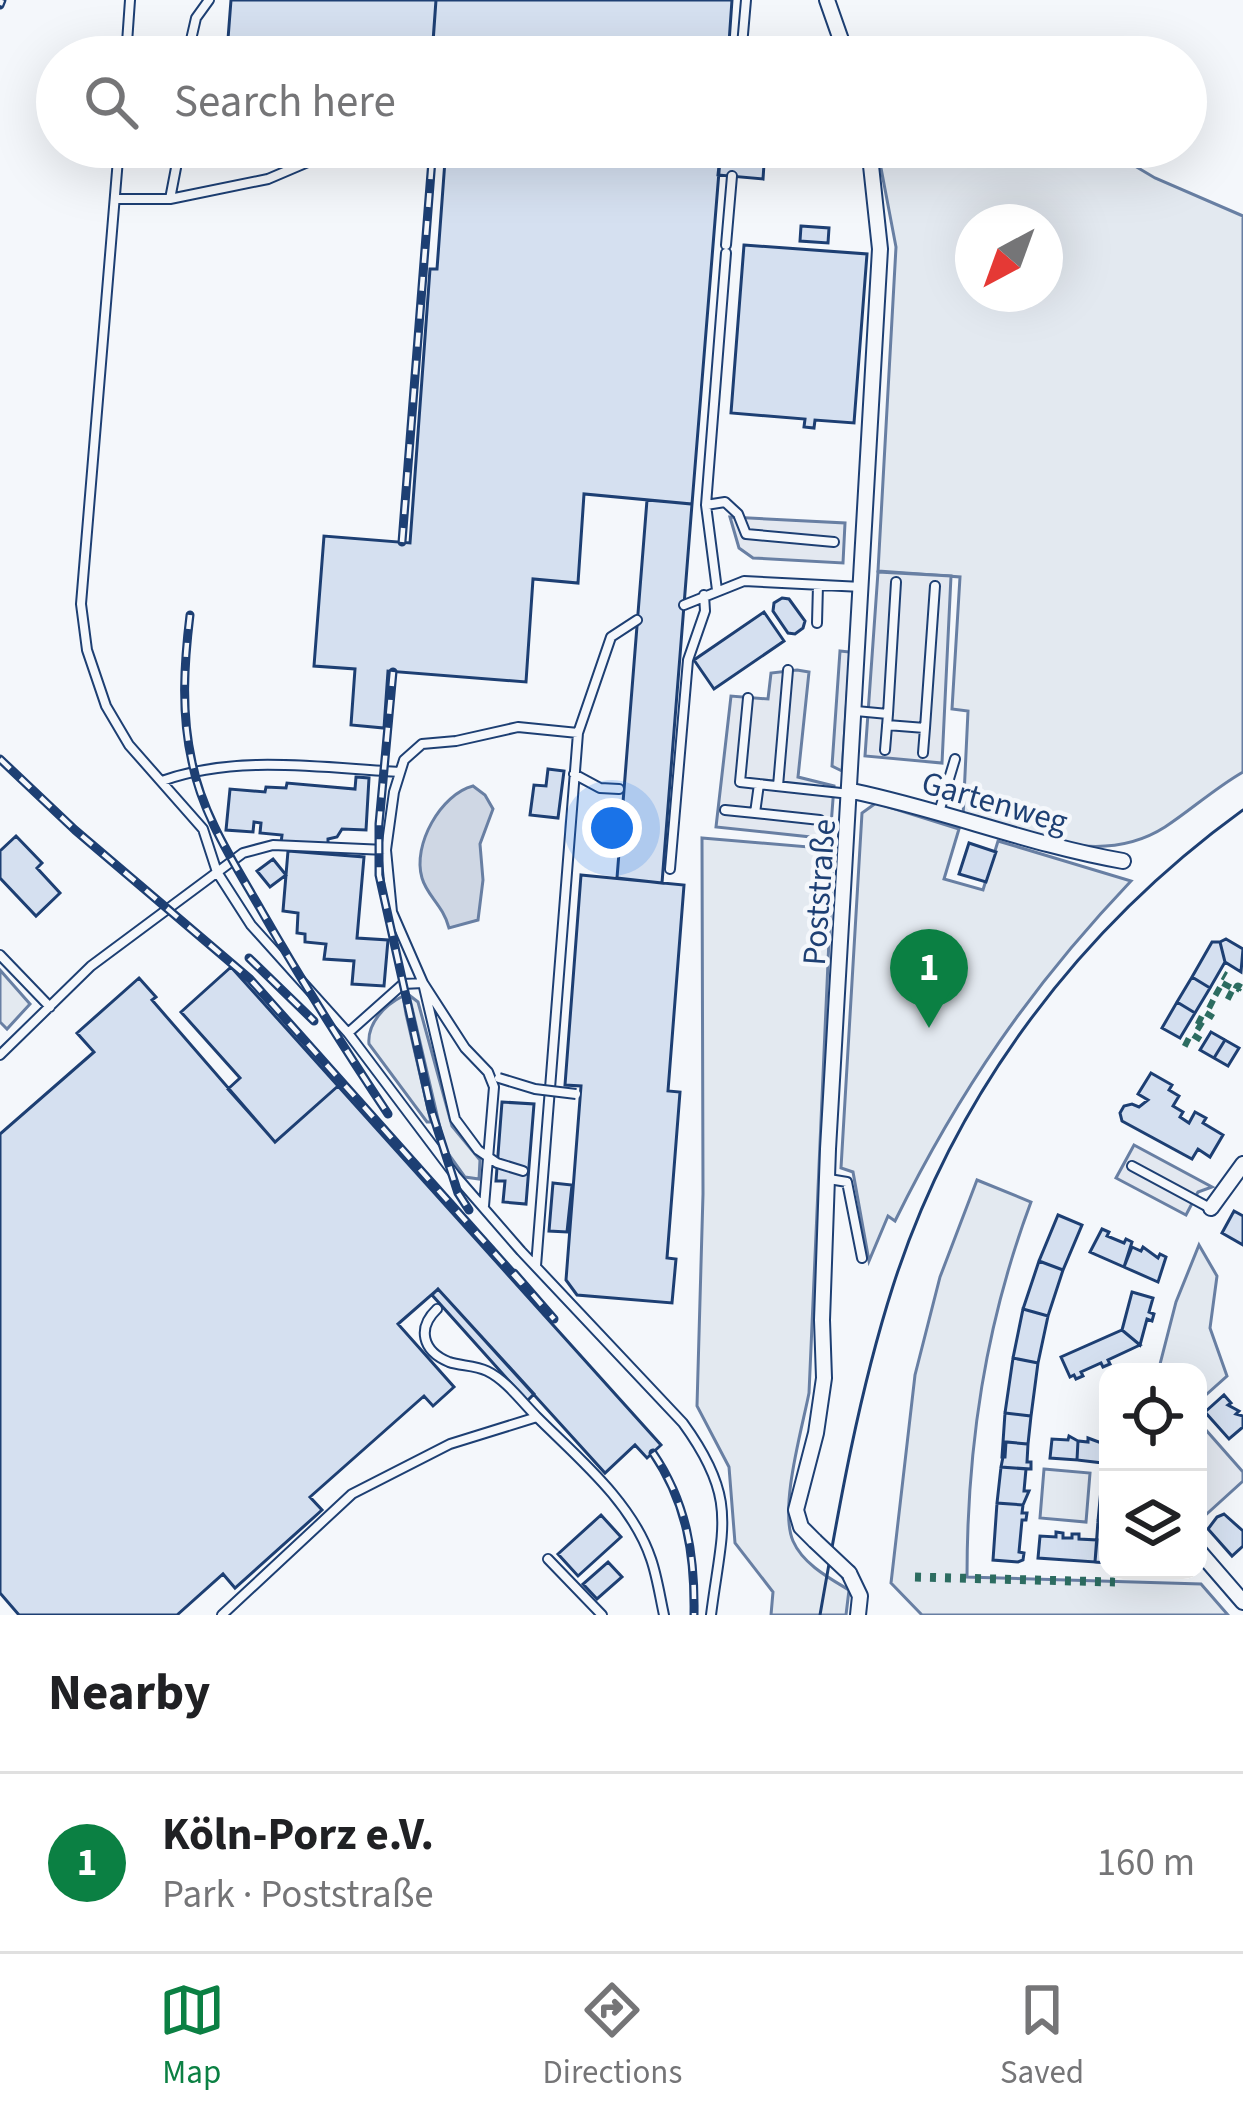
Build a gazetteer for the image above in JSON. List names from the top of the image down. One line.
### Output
{"streets":{"street":["Gartenweg","Poststraße"]},"crossings":[["Gartenweg","Poststraße"]],"north":"bottom left","page":{"search":"Search here","pins":"1","heading":"Nearby","list":[{"mark":"1","name":"Köln-Porz e.V.","note":"Park · Poststraße","value":"160 m"}],"nav":["Map","Directions","Saved"]}}
